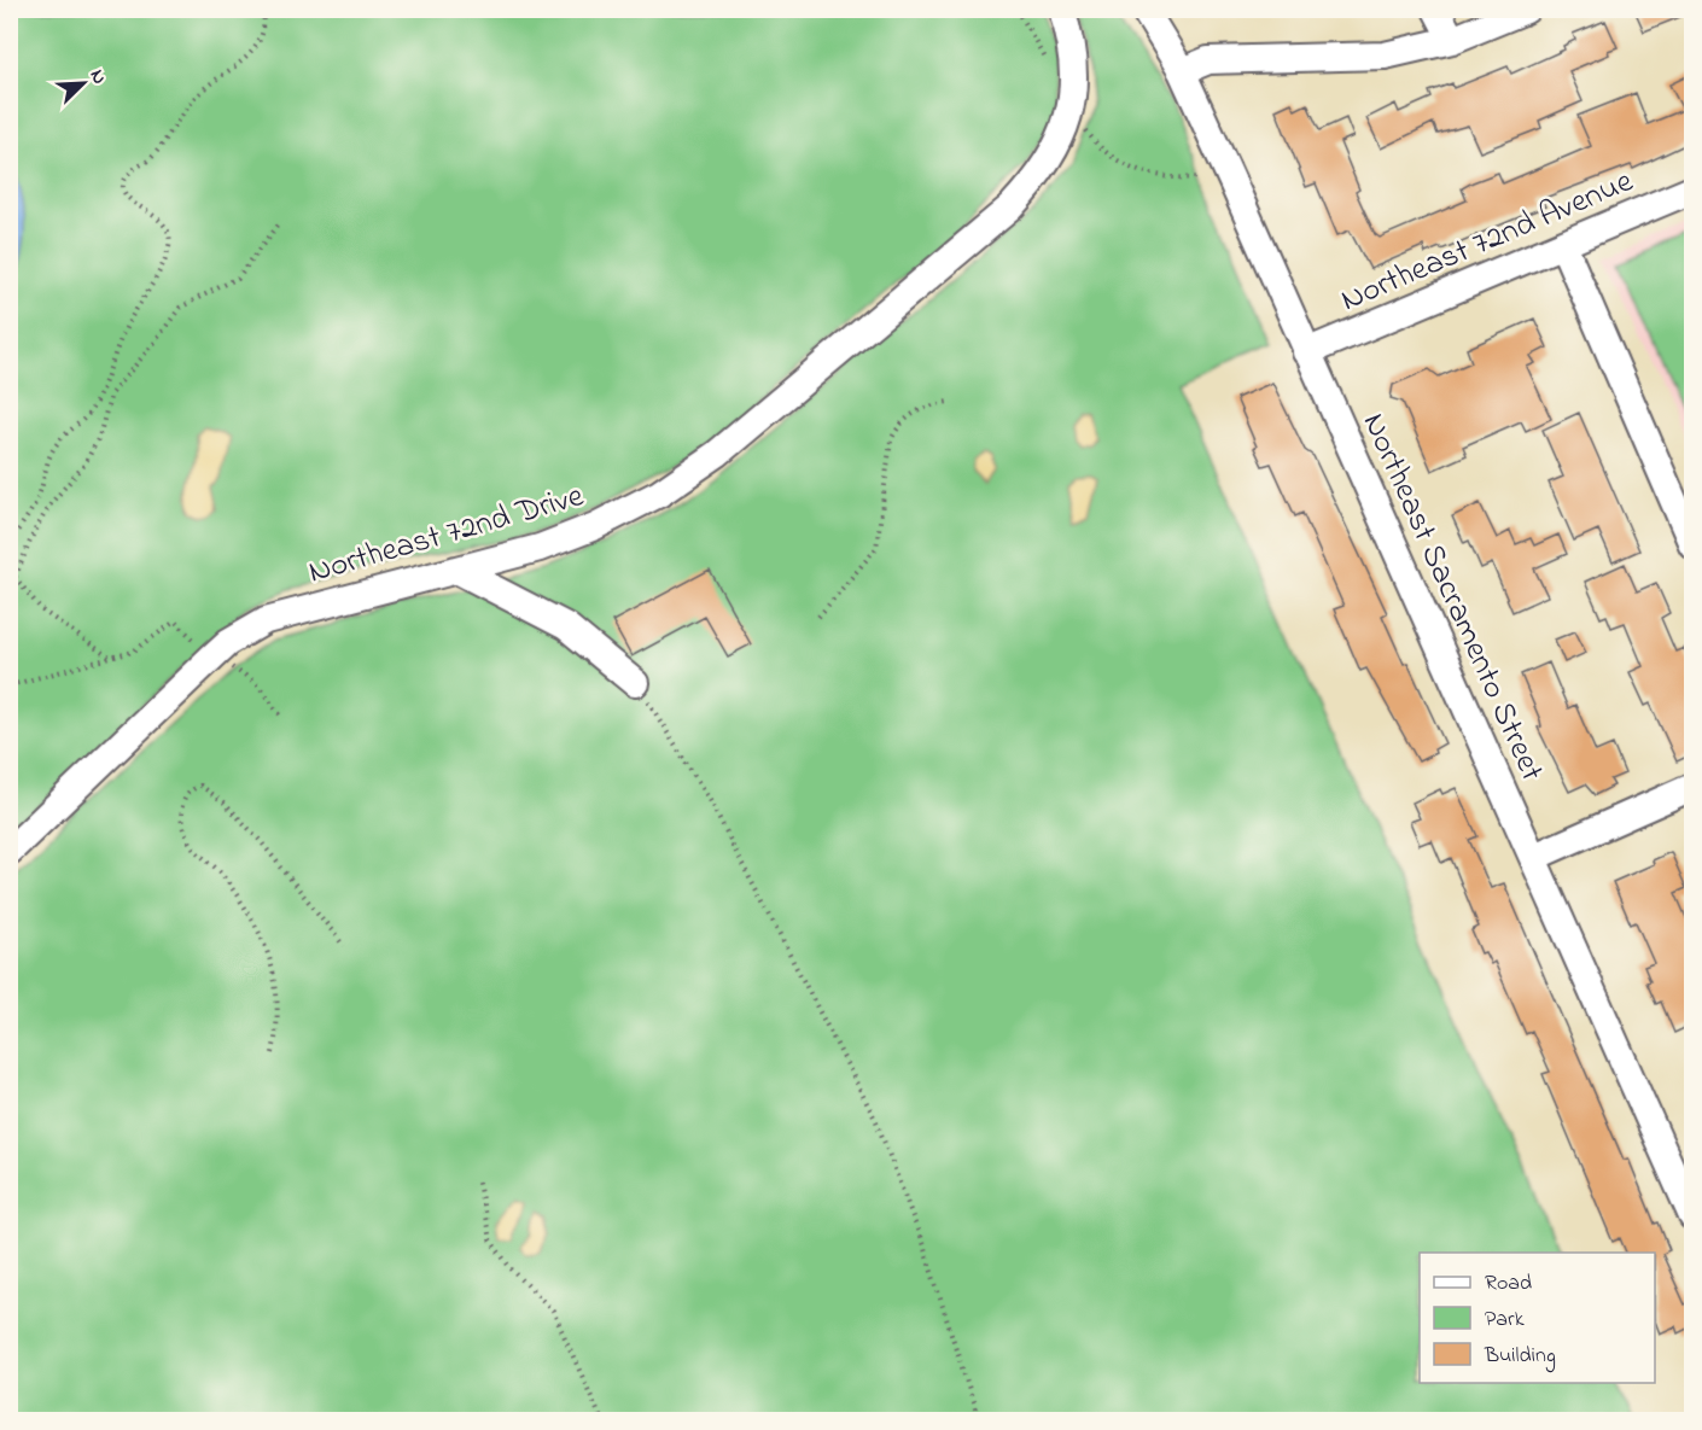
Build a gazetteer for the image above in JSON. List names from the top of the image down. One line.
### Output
{"streets":{"street":["Northeast 72nd Avenue","Northeast 72nd Drive","Northeast Sacramento Street"]},"crossings":[["Northeast 72nd Avenue","Northeast Sacramento Street"]],"legend":["Road","Park","Building"],"north":"top right"}
